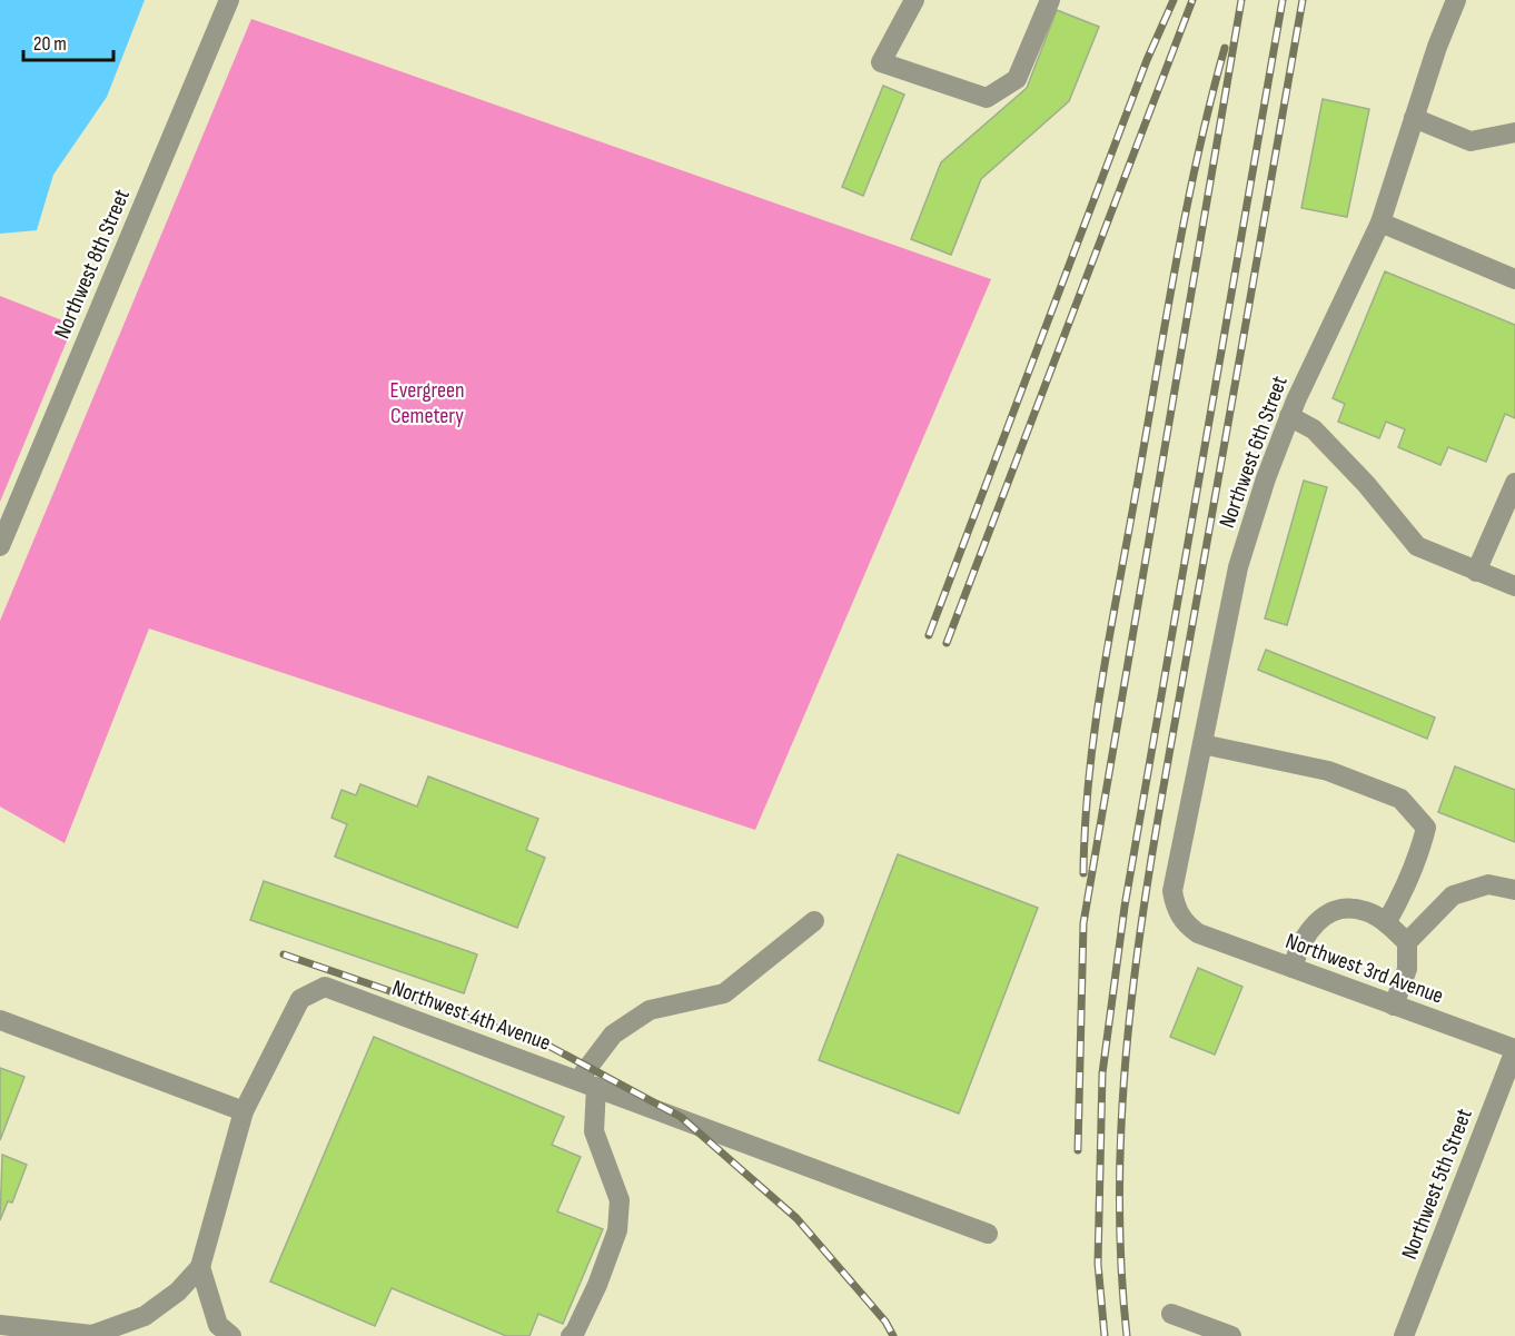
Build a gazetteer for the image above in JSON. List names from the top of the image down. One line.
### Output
{"streets":{"street":["Northwest 8th Street","Northwest 6th Street","Northwest 3rd Avenue","Northwest 4th Avenue","Northwest 5th Street"]},"crossings":[["Northwest 6th Street","Northwest 3rd Avenue"],["Northwest 3rd Avenue","Northwest 5th Street"]],"parks":["Evergreen Cemetery"],"scale_bar":"20 m"}
